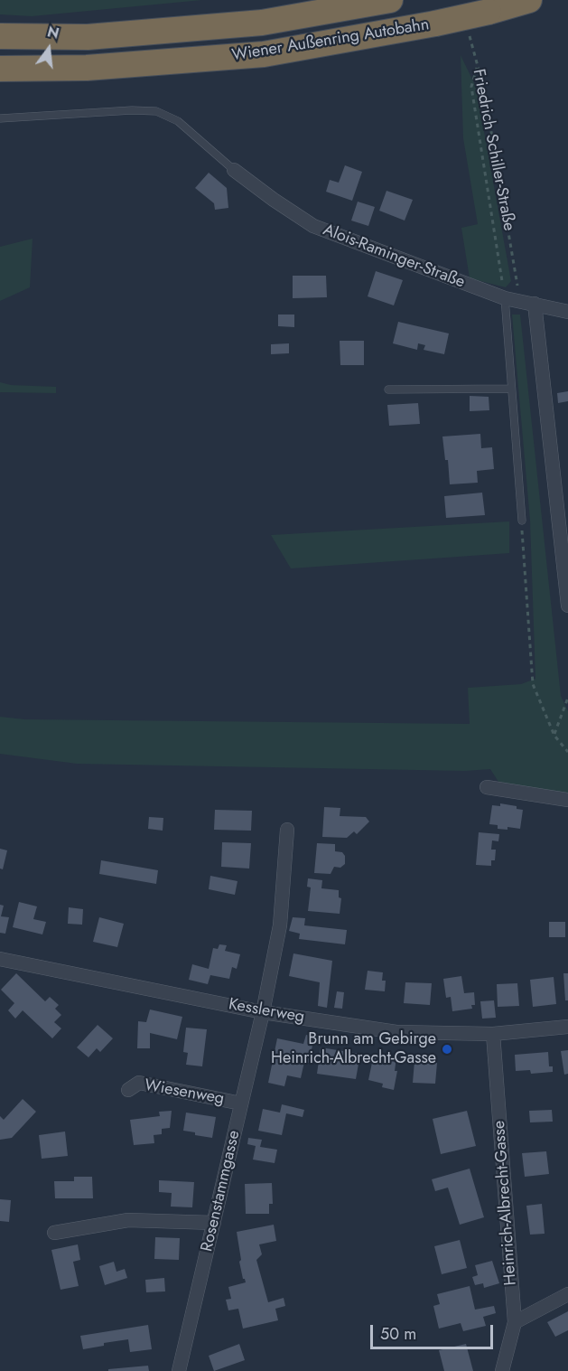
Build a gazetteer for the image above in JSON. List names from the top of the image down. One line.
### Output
{"streets":{"highway":["Wiener Außenring Autobahn"],"street":["Alois-Raminger-Straße","Kesslerweg","Wiesenweg","Rosenstammgasse","Heinrich-Albrecht-Gasse"],"path":["Friedrich Schiller-Straße"]},"crossings":[["Friedrich Schiller-Straße","Alois-Raminger-Straße"],["Kesslerweg","Rosenstammgasse"],["Kesslerweg","Heinrich-Albrecht-Gasse"],["Wiesenweg","Rosenstammgasse"]],"places":["Brunn am Gebirge Heinrich-Albrecht-Gasse"],"scale_bar":"50 m","north":"top"}
